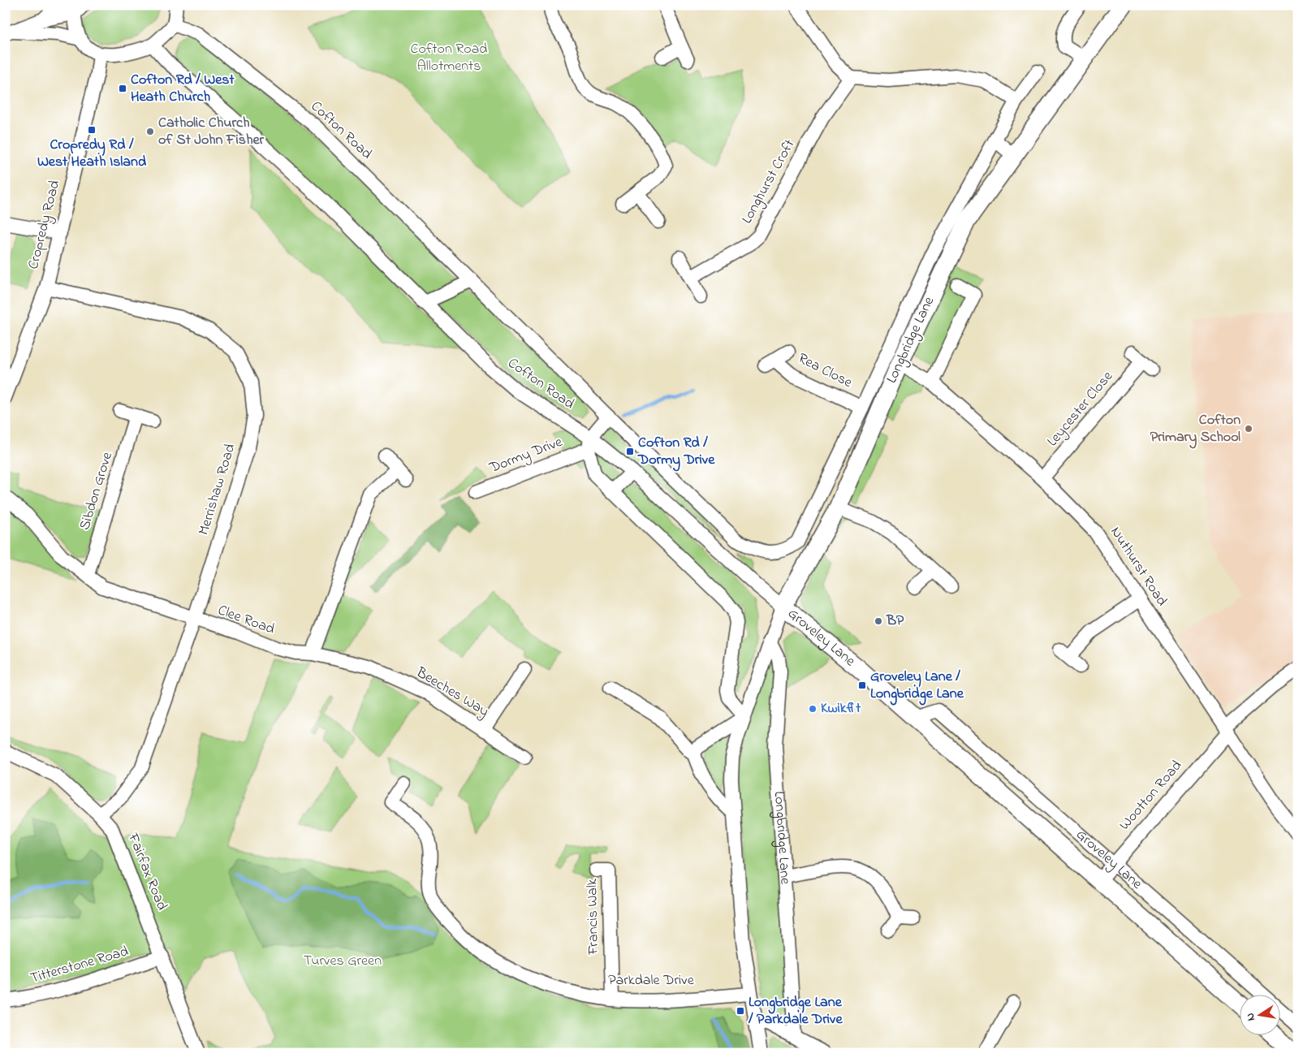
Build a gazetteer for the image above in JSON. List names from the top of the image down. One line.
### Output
{"streets":{"main road":["Longbridge Lane","Groveley Lane"],"street":["Cofton Road","Longhurst Croft","Cropredy Road","Rea Close","Leycester Close","Dormy Drive","Merrishaw Road","Sibdon Grove","Nuthurst Road","Clee Road","Beeches Way","Wootton Road","Fairfax Road","Francis Walk","Titterstone Road","Parkdale Drive"]},"crossings":[["Cofton Road","Longbridge Lane"],["Cofton Road","Dormy Drive"],["Cofton Road","Groveley Lane"],["Cropredy Road","Merrishaw Road"],["Longbridge Lane","Rea Close"],["Longbridge Lane","Nuthurst Road"],["Longbridge Lane","Groveley Lane"],["Longbridge Lane","Parkdale Drive"],["Leycester Close","Nuthurst Road"],["Merrishaw Road","Clee Road"],["Merrishaw Road","Fairfax Road"],["Sibdon Grove","Clee Road"],["Nuthurst Road","Wootton Road"],["Clee Road","Beeches Way"],["Groveley Lane","Wootton Road"],["Fairfax Road","Titterstone Road"],["Francis Walk","Parkdale Drive"]],"parks":["Cofton Road Allotments","Turves Green"],"places":{"transit":["Cofton Rd / West Heath Church","Cropredy Rd / West Heath Island","Cofton Rd / Dormy Drive","Groveley Lane / Longbridge Lane","Longbridge Lane / Parkdale Drive"],"other":["Catholic Church of St John Fisher","Cofton Primary School","BP","Kwikfit"]},"north":"left"}
